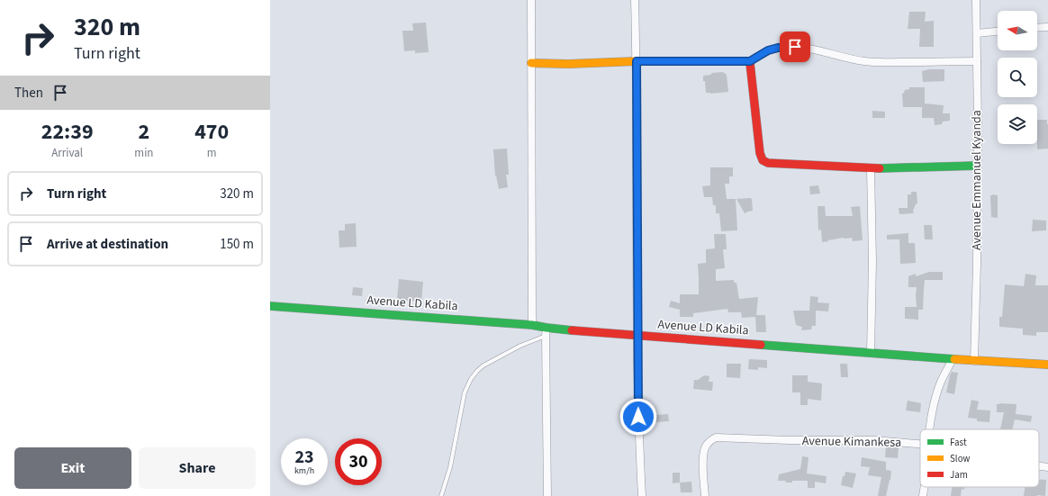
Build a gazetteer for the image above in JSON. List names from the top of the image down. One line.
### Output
{"streets":{"street":["Avenue Emmanuel Kyanda","Avenue LD Kabila","Avenue Kimankesa"]},"crossings":[["Avenue Emmanuel Kyanda","Avenue LD Kabila"]],"legend":["Fast","Slow","Jam"],"north":"left","page":{"turn":["320 m","Turn right"],"then":"Then","eta":["22:39","Arrival","2","min","470","m"],"list":[{"name":"Turn right","value":"320 m"},{"name":"Arrive at destination","value":"150 m"}],"speed":"23 km/h","limit":"30","buttons":["Exit","Share"]}}
